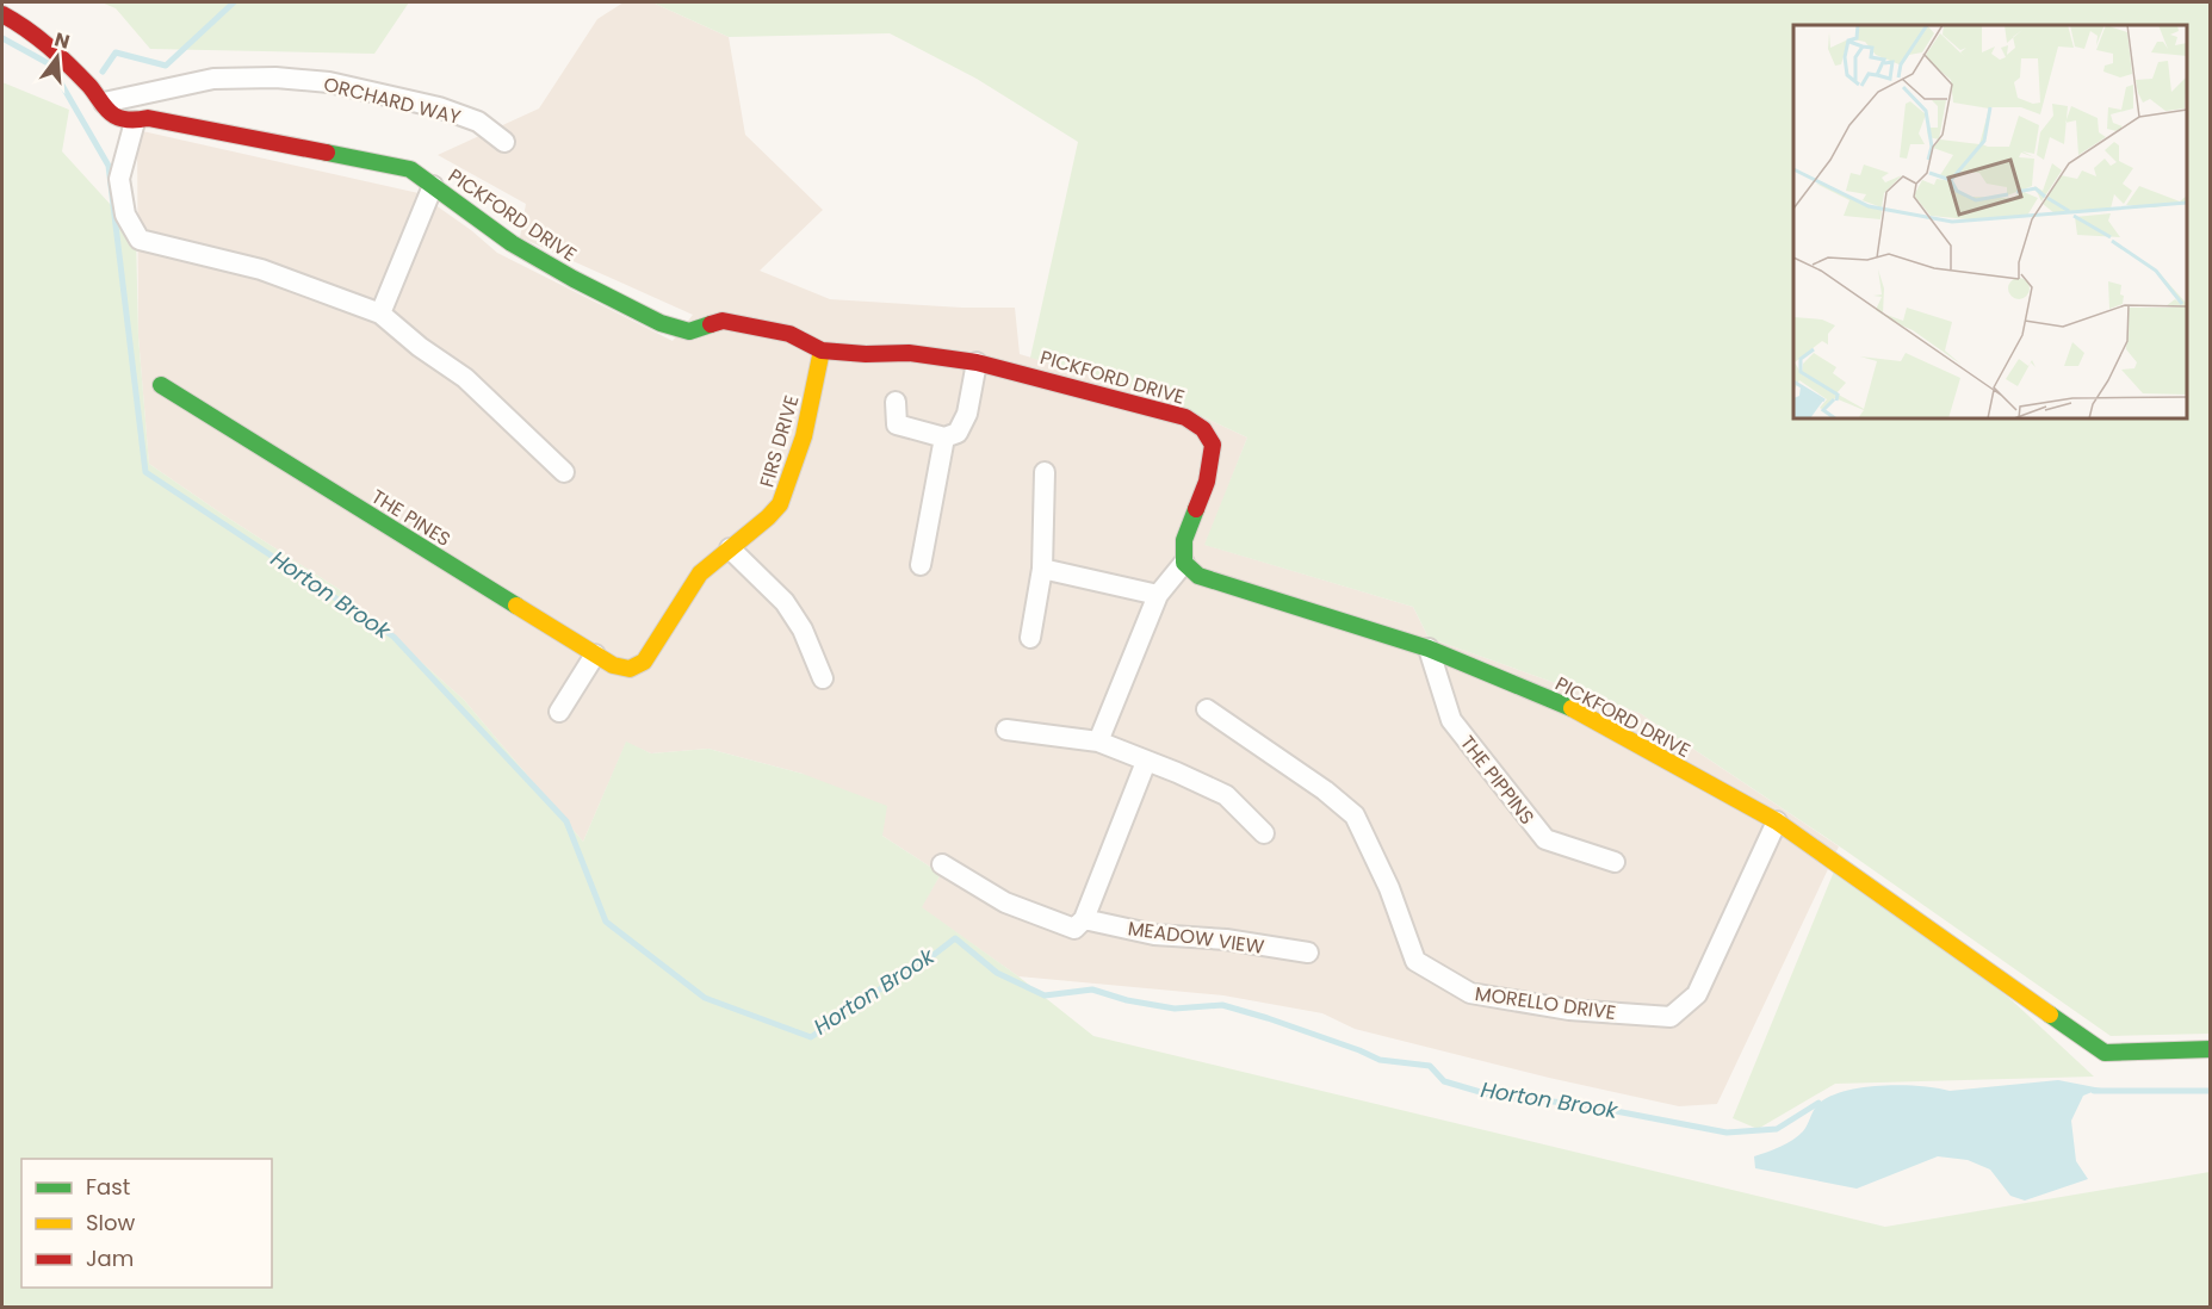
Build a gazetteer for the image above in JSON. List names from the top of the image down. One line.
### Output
{"streets":{"street":["ORCHARD WAY","PICKFORD DRIVE","FIRS DRIVE","THE PINES","THE PIPPINS","MEADOW VIEW","MORELLO DRIVE"]},"crossings":[["ORCHARD WAY","PICKFORD DRIVE"],["PICKFORD DRIVE","FIRS DRIVE"],["PICKFORD DRIVE","THE PIPPINS"],["PICKFORD DRIVE","MORELLO DRIVE"],["FIRS DRIVE","THE PINES"]],"water":["Horton Brook"],"legend":["Fast","Slow","Jam"],"north":"top"}
